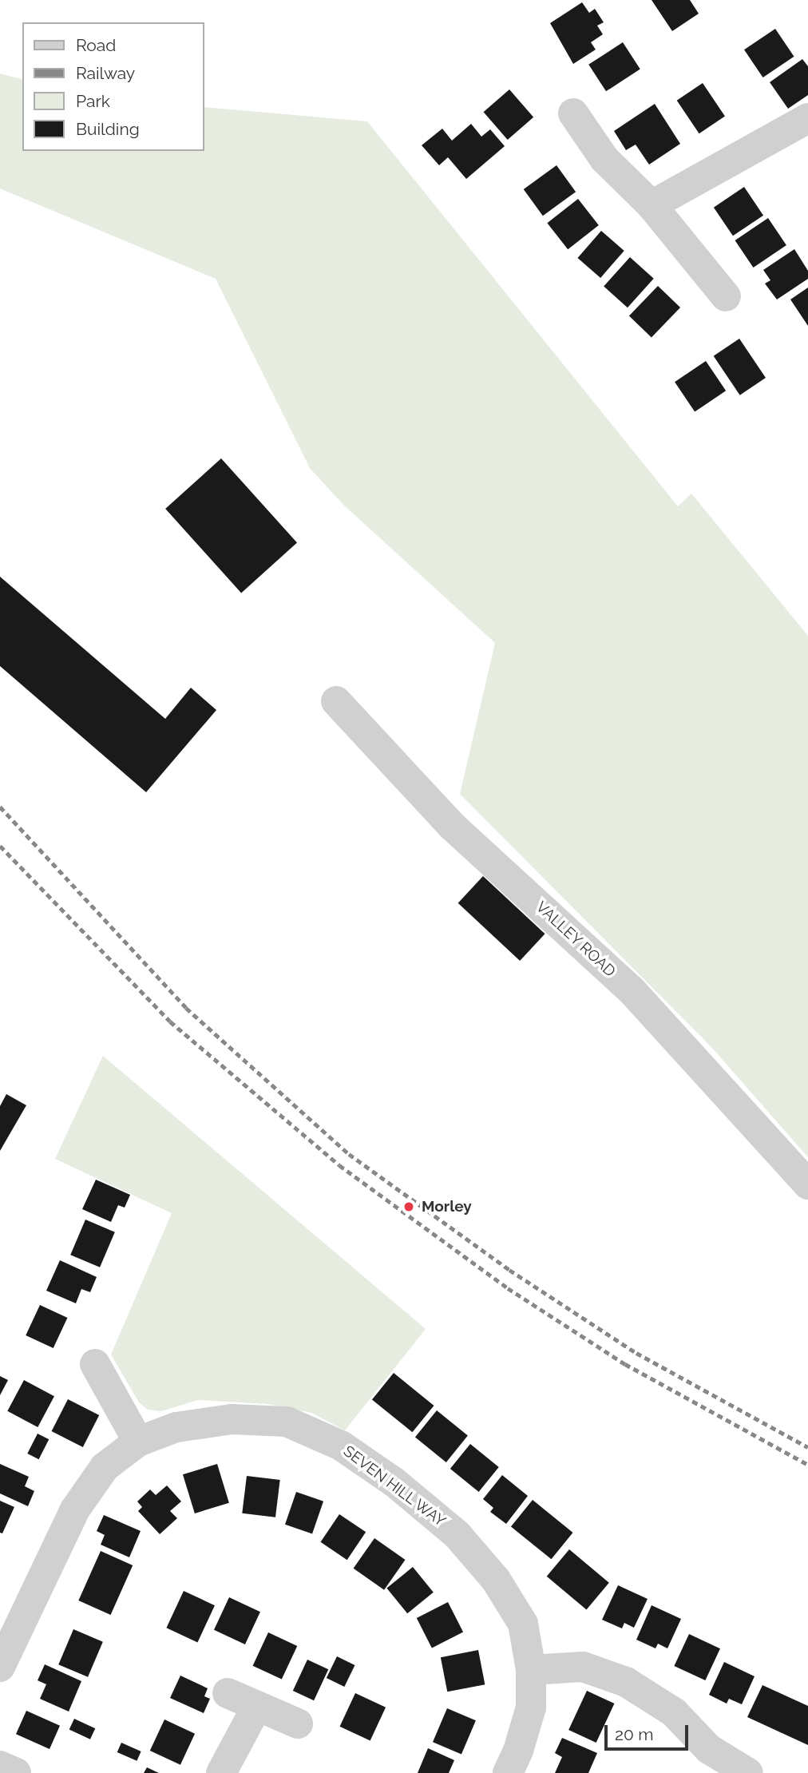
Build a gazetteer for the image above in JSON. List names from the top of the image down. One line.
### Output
{"streets":{"street":["VALLEY ROAD","SEVEN HILL WAY"]},"places":["Morley"],"legend":["Road","Railway","Park","Building"],"scale_bar":"20 m"}
